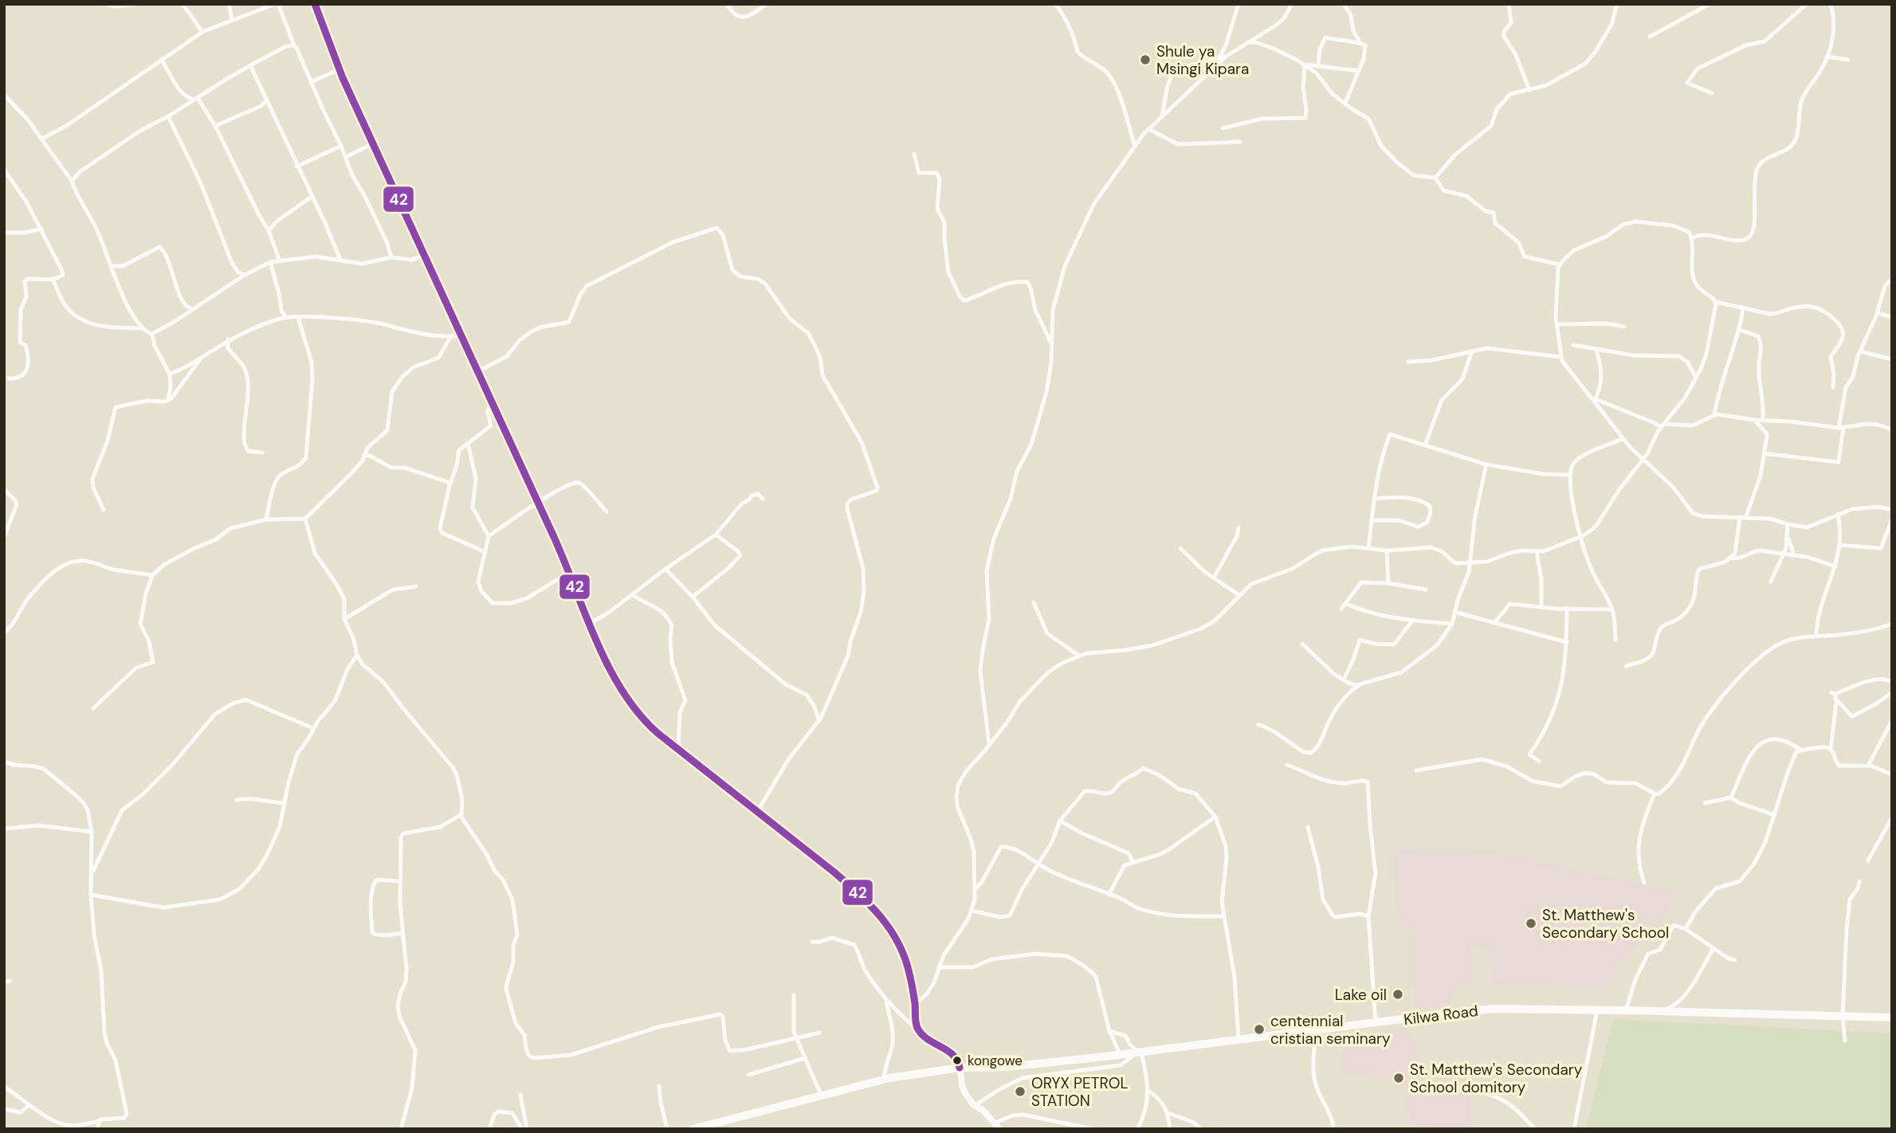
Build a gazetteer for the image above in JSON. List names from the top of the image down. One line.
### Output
{"streets":{"highway":["Kilwa Road"]},"places":["Shule ya Msingi Kipara","St. Matthew's Secondary School","Lake oil","centennial cristian seminary","kongowe","St. Matthew's Secondary School domitory","ORYX PETROL STATION"],"lines":["transit line 42"]}
